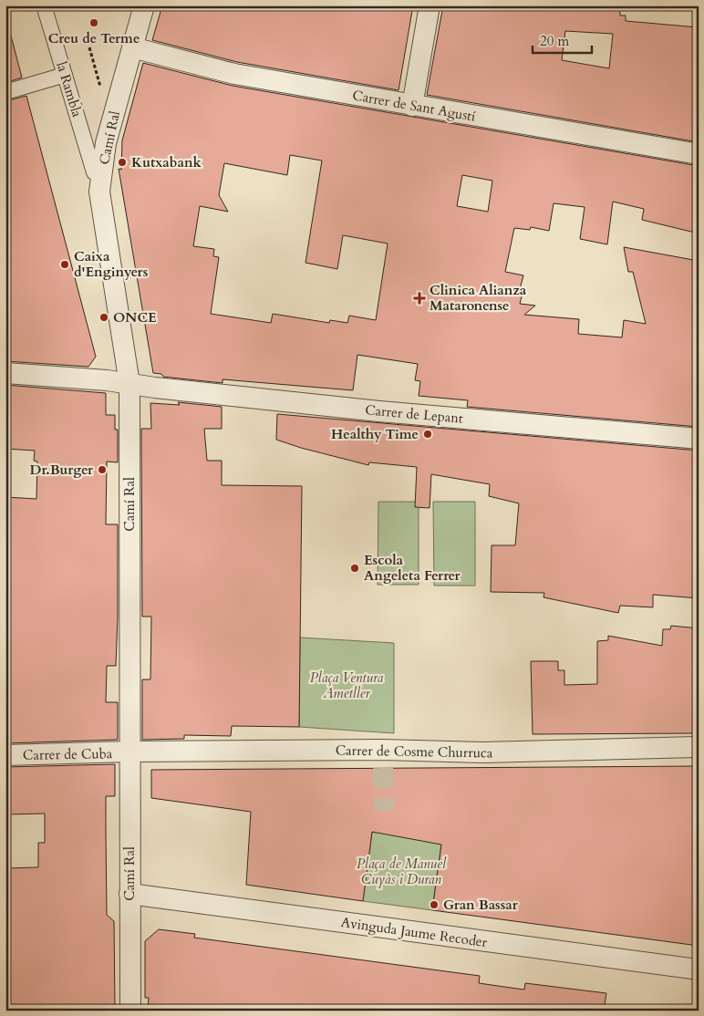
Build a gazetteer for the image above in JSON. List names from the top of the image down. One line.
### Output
{"streets":{"street":["la Rambla","Carrer de Sant Agustí","Camí Ral","Carrer de Lepant","Carrer de Cosme Churruca","Carrer de Cuba","Avinguda Jaume Recoder"]},"crossings":[["Carrer de Sant Agustí","Camí Ral"],["Camí Ral","Carrer de Lepant"],["Camí Ral","Carrer de Cosme Churruca"],["Camí Ral","Carrer de Cuba"],["Camí Ral","Avinguda Jaume Recoder"],["Carrer de Cosme Churruca","Carrer de Cuba"]],"parks":["Plaça Ventura Ametller","Plaça de Manuel Cuyàs i Duran"],"places":{"other":["Creu de Terme","Kutxabank","Caixa d'Enginyers","ONCE","Healthy Time","Dr.Burger","Escola Angeleta Ferrer","Gran Bassar"],"health":["Clinica Alianza Mataronense"]},"scale_bar":"20 m"}
